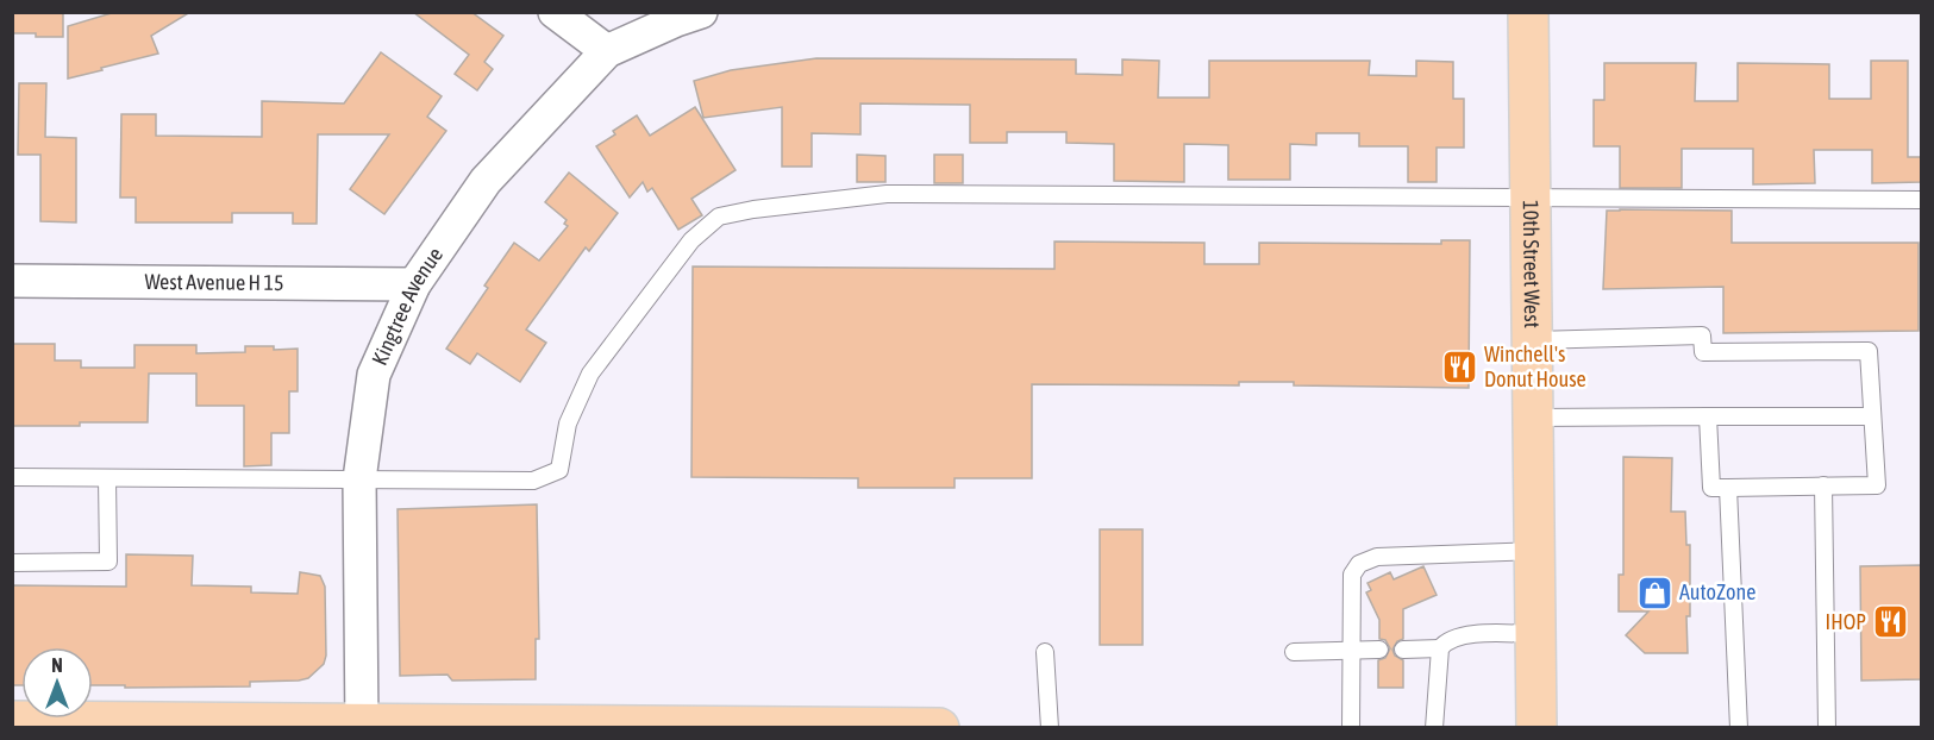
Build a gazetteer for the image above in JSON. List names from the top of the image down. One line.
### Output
{"streets":{"main road":["10th Street West"],"street":["West Avenue H 15","Kingtree Avenue"]},"crossings":[["West Avenue H 15","Kingtree Avenue"]],"places":{"restaurant":["Winchell's Donut House","IHOP"],"shop":["AutoZone"]},"north":"top"}
